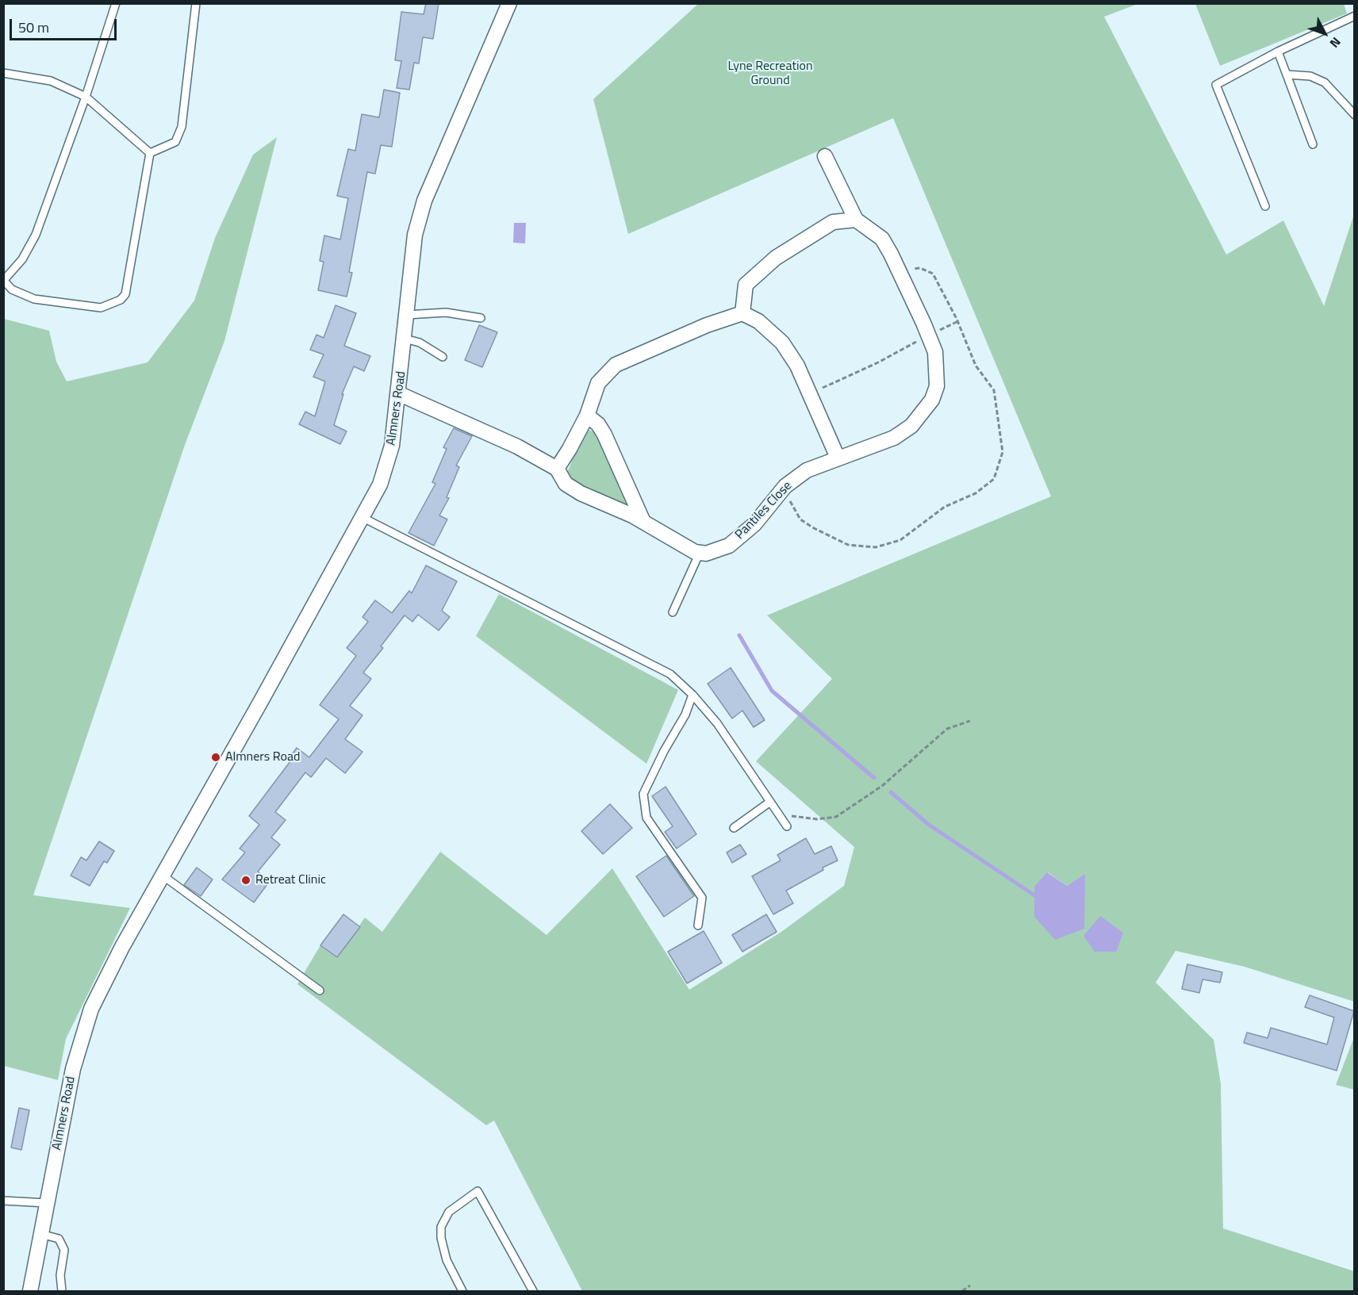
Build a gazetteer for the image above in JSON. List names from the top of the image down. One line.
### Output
{"streets":{"street":["Almners Road","Pantiles Close"]},"parks":["Lyne Recreation Ground"],"places":["Almners Road","Retreat Clinic"],"scale_bar":"50 m","north":"bottom right"}
